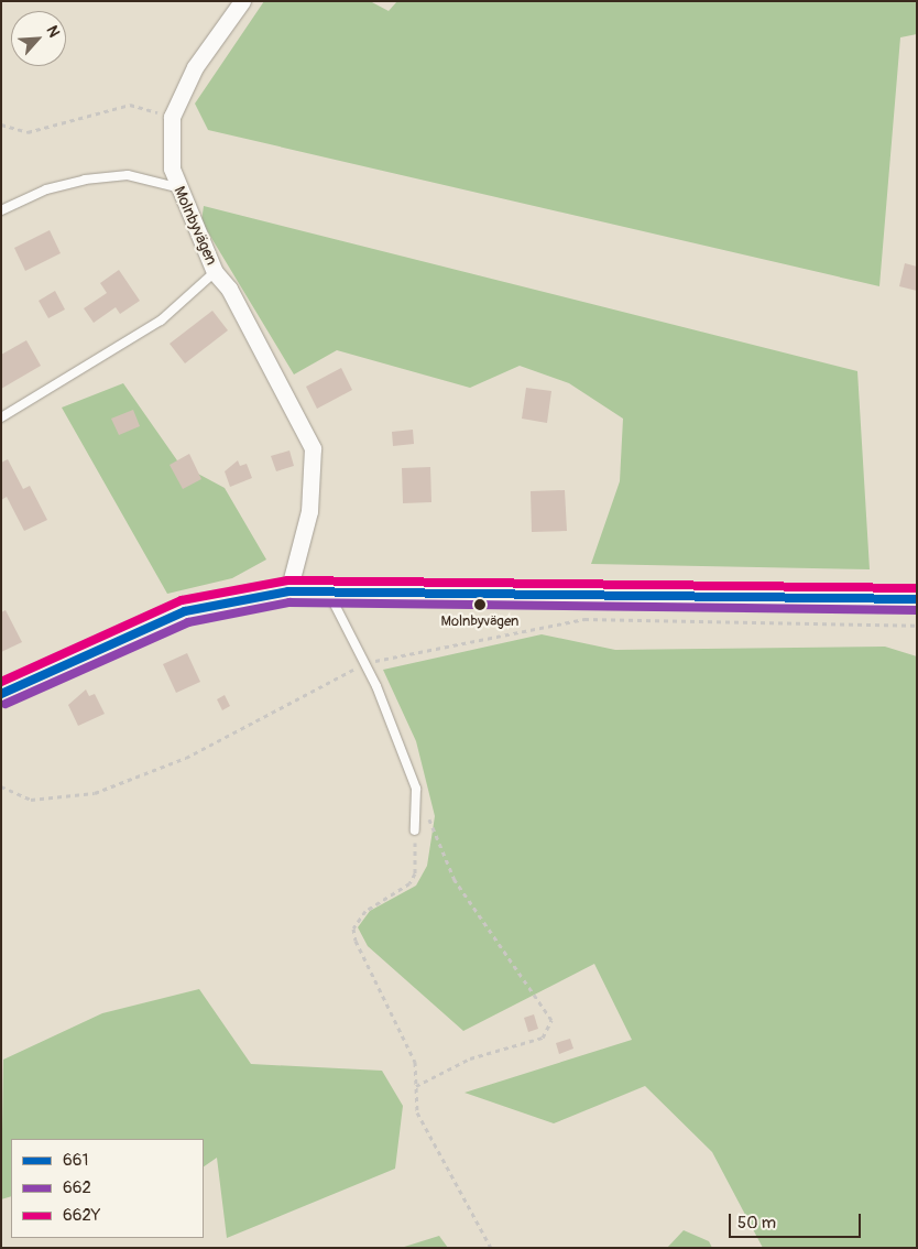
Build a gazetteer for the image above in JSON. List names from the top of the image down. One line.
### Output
{"streets":{"street":["Molnbyvägen"]},"places":["Molnbyvägen"],"lines":["transit line 662Y","transit line 661","transit line 662"],"legend":["661","662","662Y"],"scale_bar":"50 m","north":"top right"}
